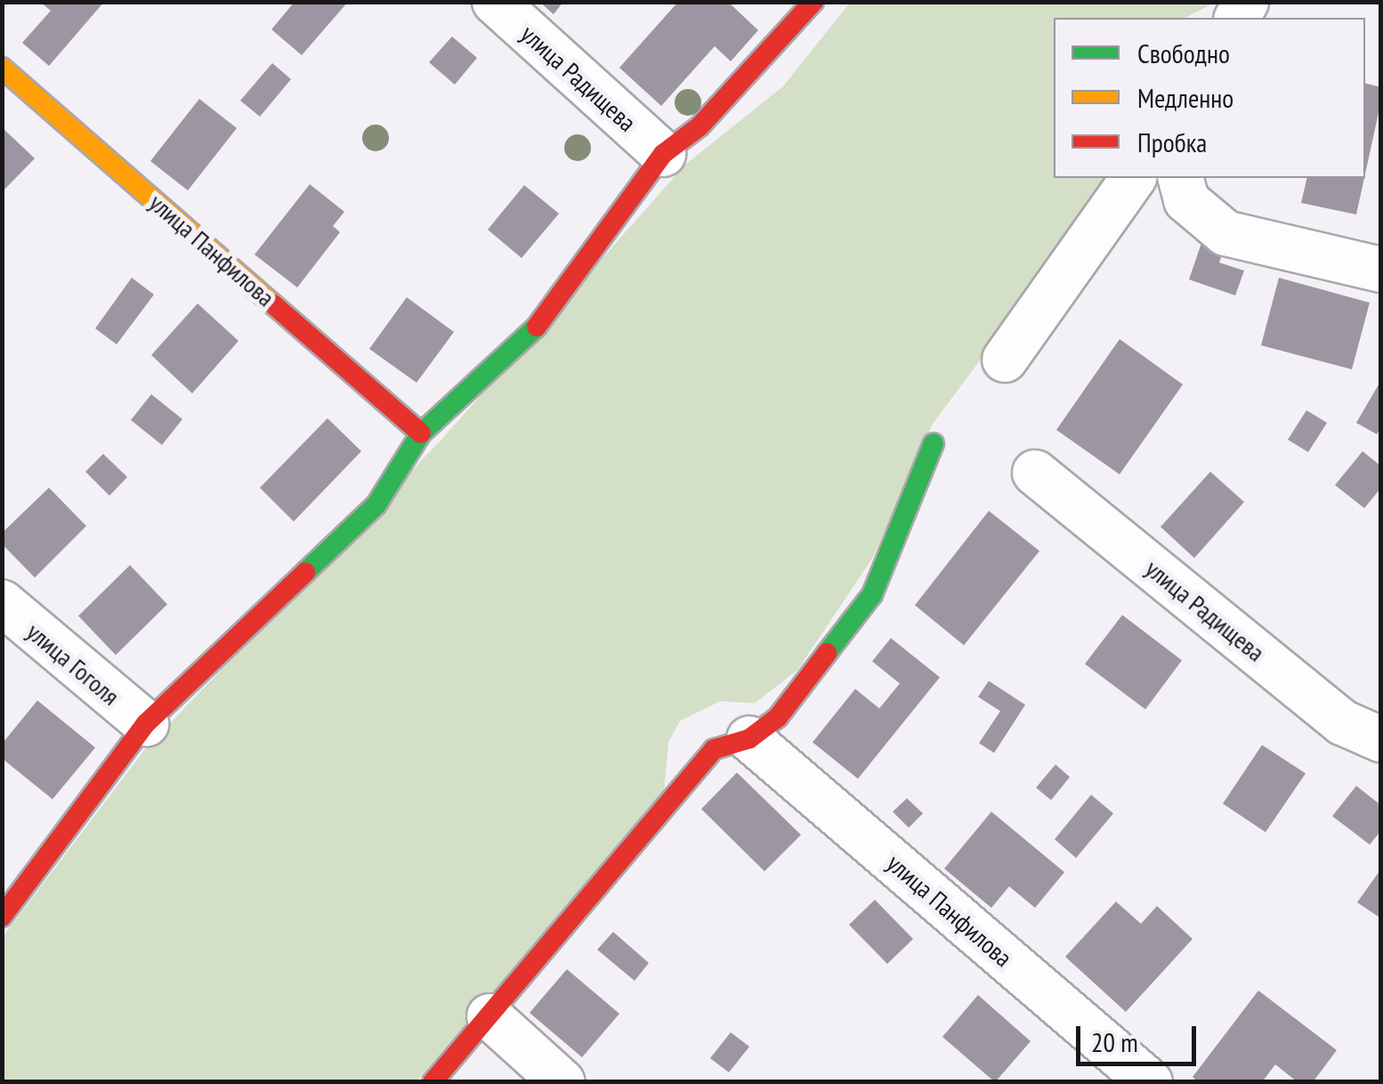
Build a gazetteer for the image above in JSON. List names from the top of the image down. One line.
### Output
{"streets":{"street":["улица Радищева","улица Панфилова","улица Гоголя"]},"legend":["Свободно","Медленно","Пробка"],"scale_bar":"20 m"}
